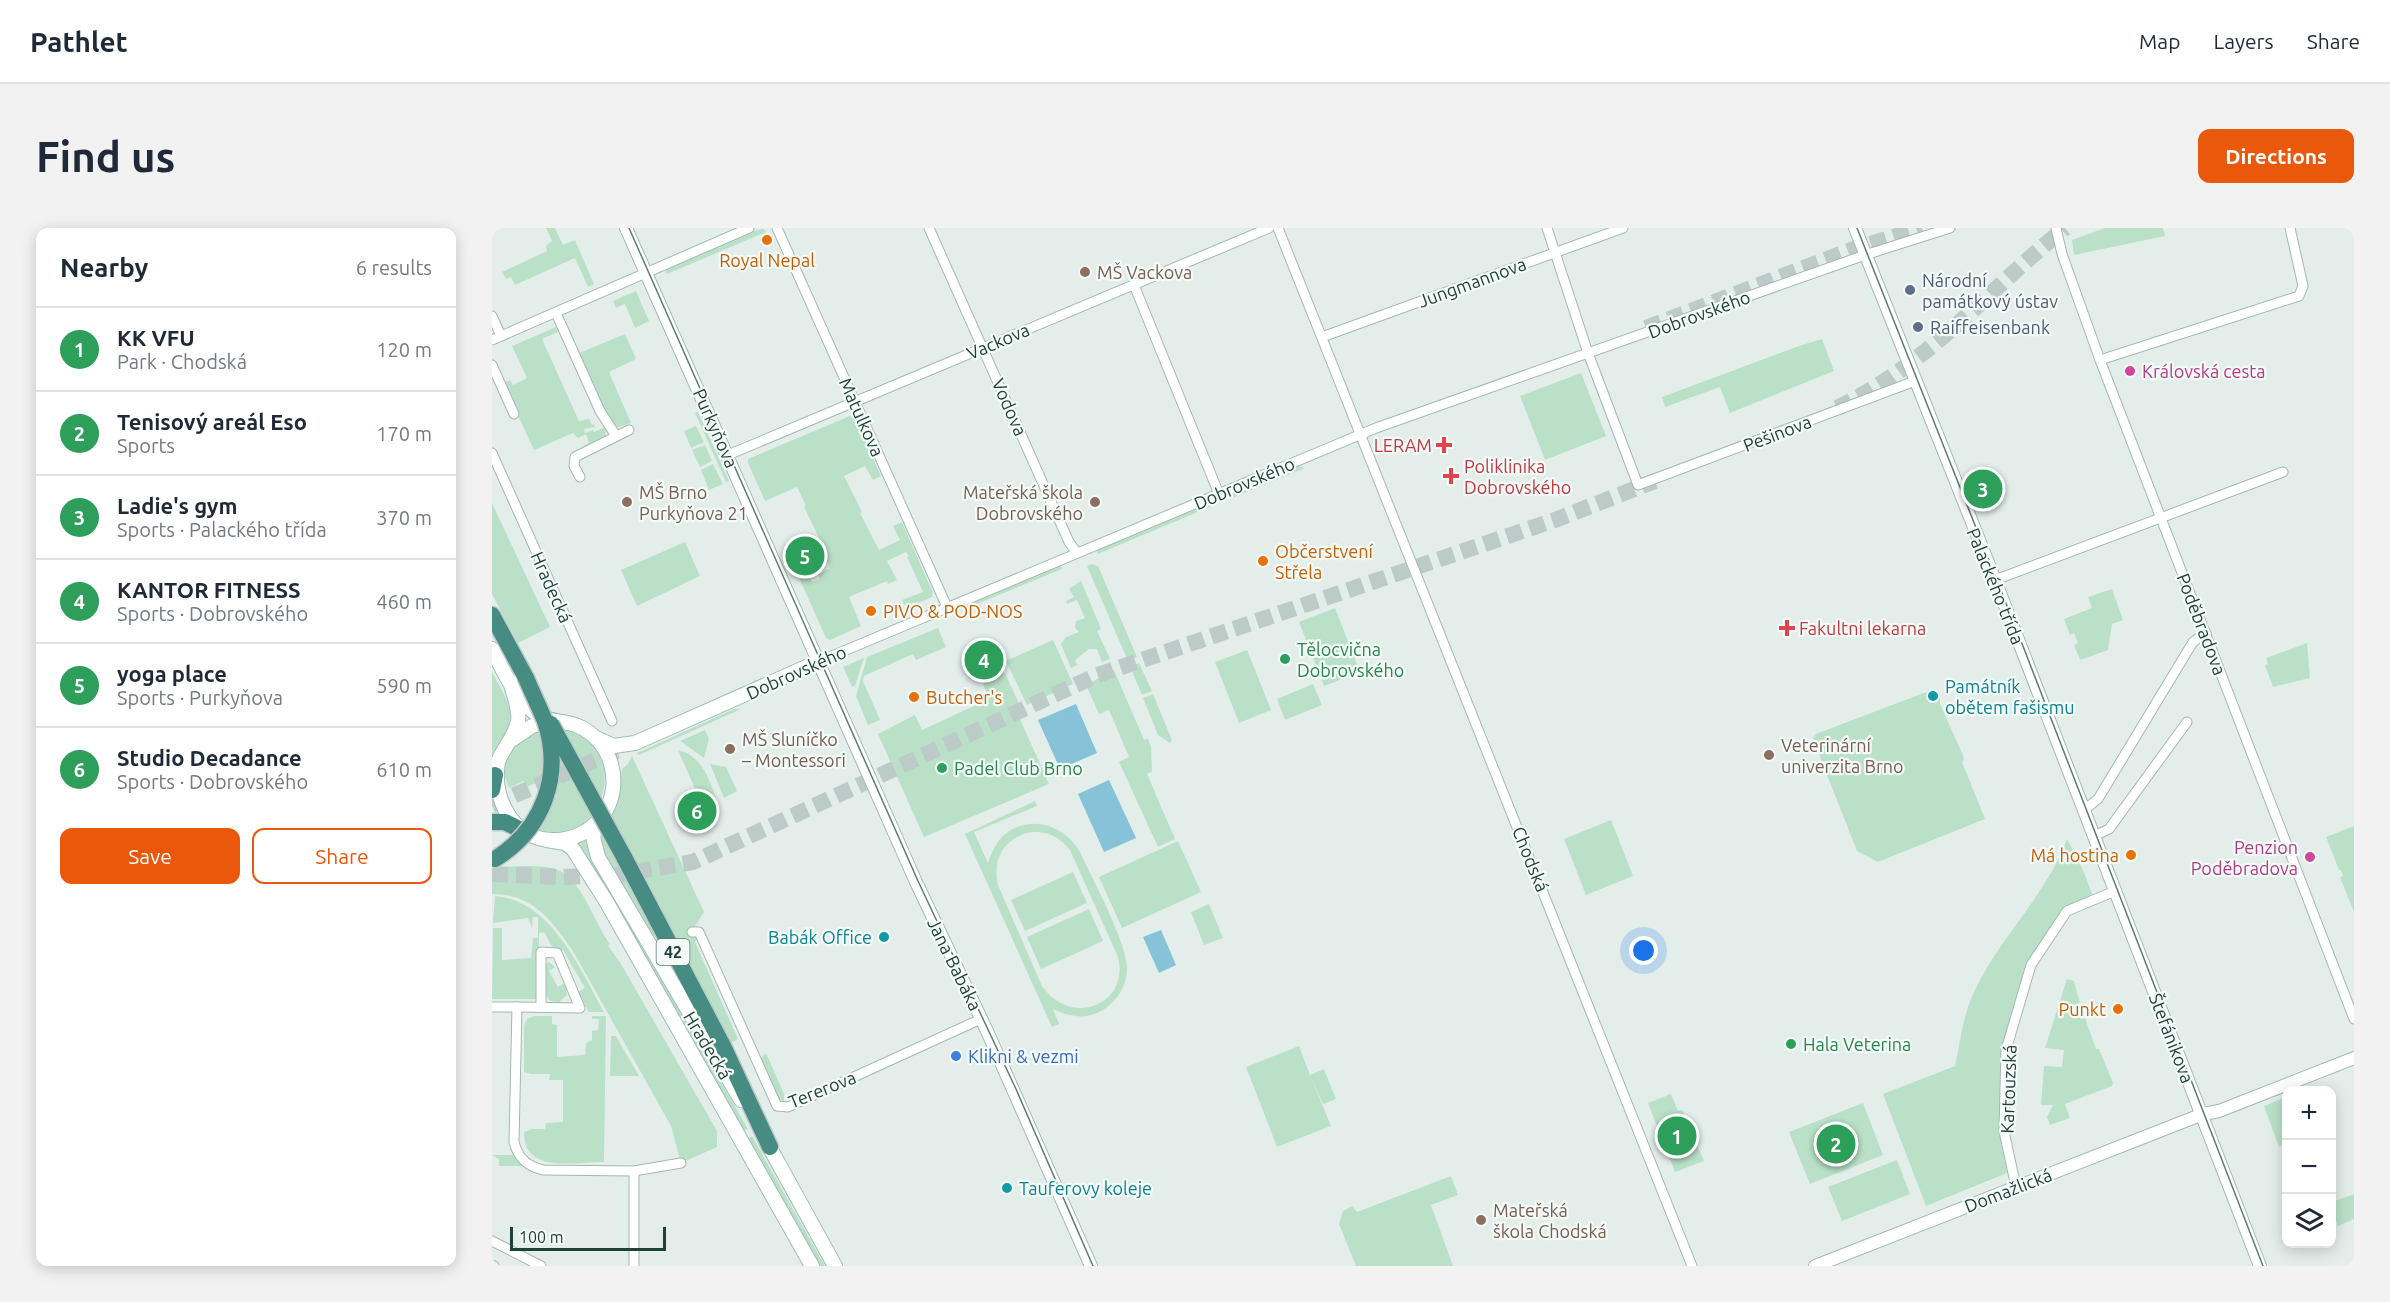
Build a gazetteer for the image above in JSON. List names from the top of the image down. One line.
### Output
{"streets":{"highway":["42"],"main road":["Dobrovského","Hradecká"],"street":["Jungmannova","Vackova","Vodova","Matulkova","Purkyňova","Pešinova","Palackého třída","Poděbradova","Chodská","Jana Babáka","Štefánikova","Tererova","Kartouzská","Domažlická"]},"crossings":[["Jungmannova","Chodská"],["Dobrovského","Vodova"],["Dobrovského","Matulkova"],["Dobrovského","Purkyňova"],["Dobrovského","Pešinova"],["Dobrovského","Palackého třída"],["Dobrovského","Hradecká"],["Dobrovského","Chodská"],["Dobrovského","Jana Babáka"],["Vackova","Vodova"],["Vackova","Matulkova"],["Vackova","Purkyňova"],["Purkyňova","Jana Babáka"],["Pešinova","Palackého třída"],["Palackého třída","Štefánikova"],["Hradecká","42"],["Jana Babáka","Tererova"],["Štefánikova","Kartouzská"],["Štefánikova","Domažlická"],["Kartouzská","Domažlická"]],"places":{"other":["Royal Nepal","MŠ Vackova","Národní památkový ústav","Raiffeisenbank","Královská cesta","MŠ Brno Purkyňova 21","Mateřská škola Dobrovského","Občerstvení Střela","PIVO & POD-NOS","Tělocvična Dobrovského","Památník obětem fašismu","Butcher's","MŠ Sluníčko – Montessori","Veterinární univerzita Brno","Padel Club Brno","Má hostina","Penzion Poděbradova","Babák Office","Punkt","Hala Veterina","Klikni & vezmi","Tauferovy koleje","Mateřská škola Chodská"],"health":["LERAM","Poliklinika Dobrovského","Fakultni lekarna"]},"scale_bar":"100 m","page":{"header":"Pathlet","nav":["Map","Layers","Share"],"buttons":["Directions",["Save","Share"]],"title":"Find us","heading":["Nearby","6 results"],"list":[{"mark":"1","name":"KK VFU","note":"Park · Chodská","value":"120 m"},{"mark":"2","name":"Tenisový areál Eso","note":"Sports","value":"170 m"},{"mark":"3","name":"Ladie's gym","note":"Sports · Palackého třída","value":"370 m"},{"mark":"4","name":"KANTOR FITNESS","note":"Sports · Dobrovského","value":"460 m"},{"mark":"5","name":"yoga place","note":"Sports · Purkyňova","value":"590 m"},{"mark":"6","name":"Studio Decadance","note":"Sports · Dobrovského","value":"610 m"}],"pins":["3","5","4","6","1","2"],"map_buttons":["+","−"],"scale":"100 m"}}
